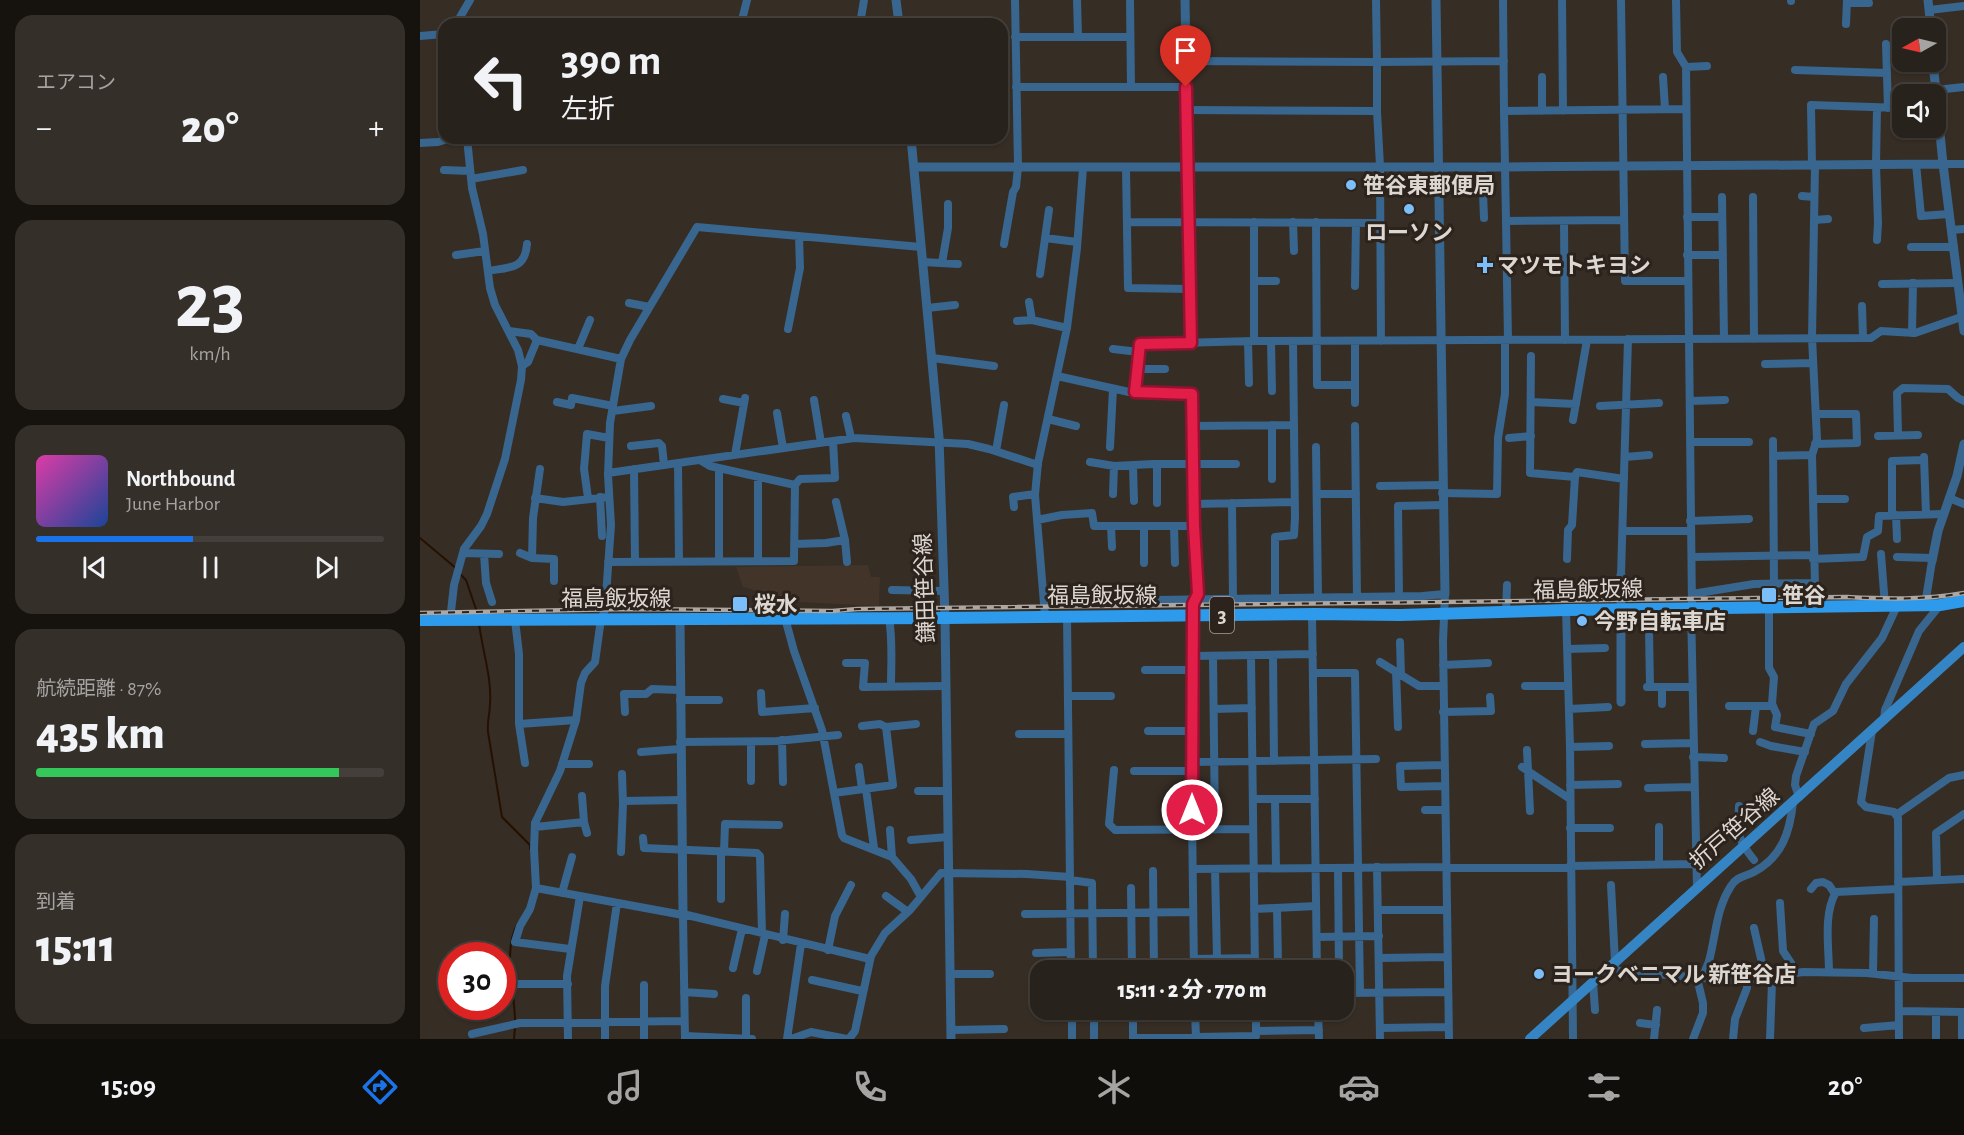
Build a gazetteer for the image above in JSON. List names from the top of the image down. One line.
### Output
{"streets":{"main road":["福島飯坂線","3","折戸笹谷線"],"street":["鎌田笹谷線"]},"crossings":[["鎌田笹谷線","福島飯坂線"]],"places":{"other":["笹谷東郵便局","ローソン","今野自転車店","ヨークベニマル 新笹谷店"],"health":["マツモトキヨシ"],"transit":["笹谷","桜水"]},"north":"left","page":{"tile":["エアコン",["23","km/h"],["航続距離 · 87%","435 km"],["到着","15:11"]],"turn":["390 m","左折"],"heat":["−","20°","+"],"song":["Northbound","June Harbor"],"limit":"30","trip":"15:11 · 2 分 · 770 m","tabs":["15:09","20°"]}}
